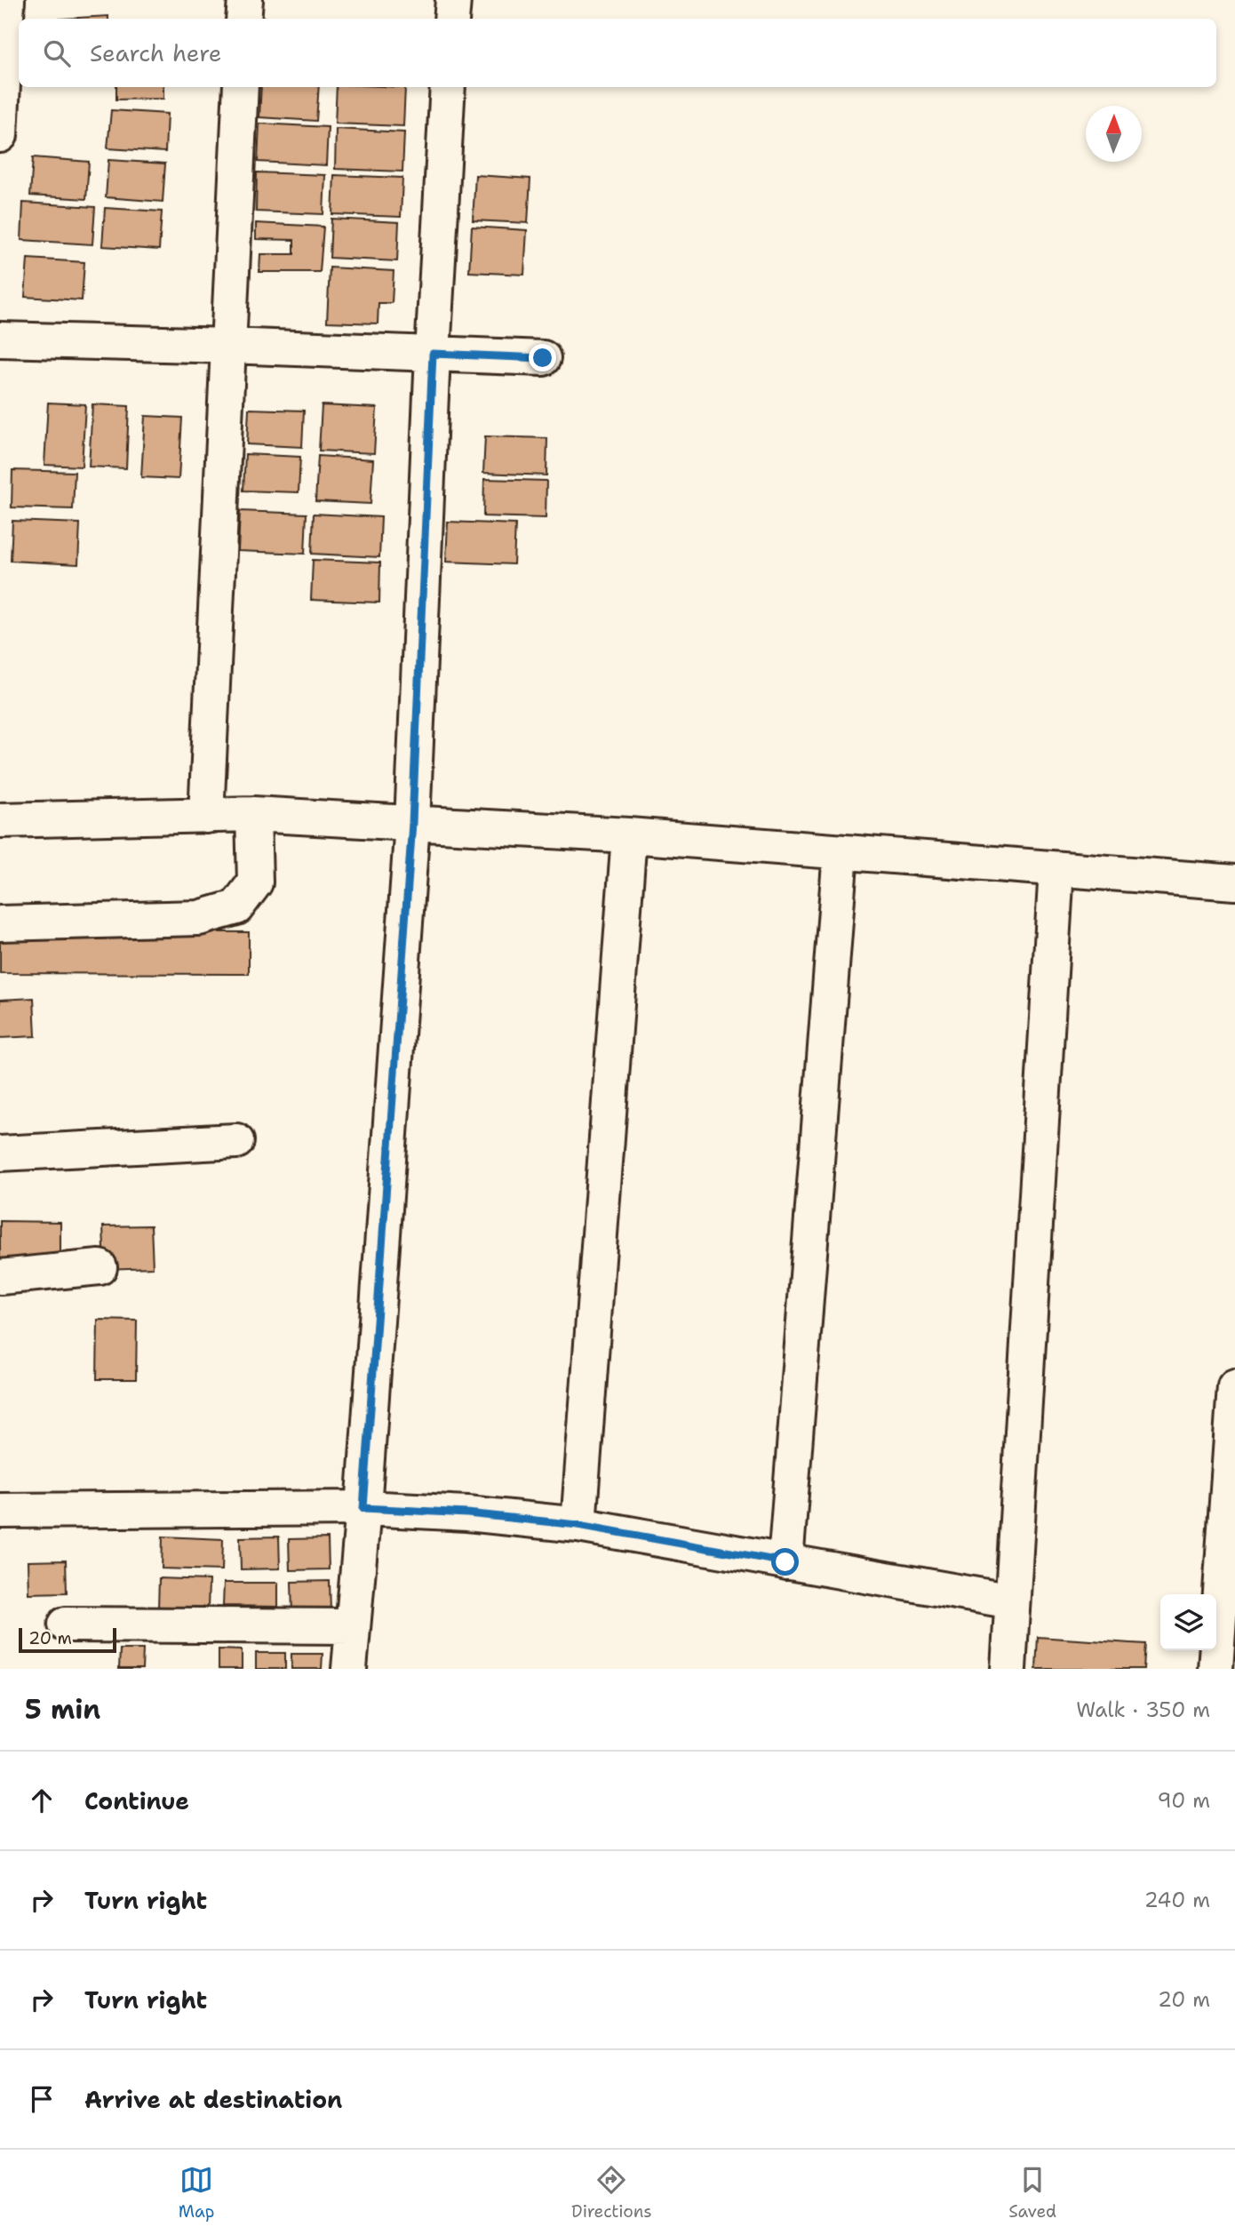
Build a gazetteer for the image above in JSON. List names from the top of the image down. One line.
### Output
{"scale_bar":"20 m","north":"top","page":{"search":"Search here","scale":"20 m","heading":["5 min","Walk · 350 m"],"list":[["Continue","90 m"],["Turn right","240 m"],["Turn right","20 m"],"Arrive at destination"],"nav":["Map","Directions","Saved"]}}
